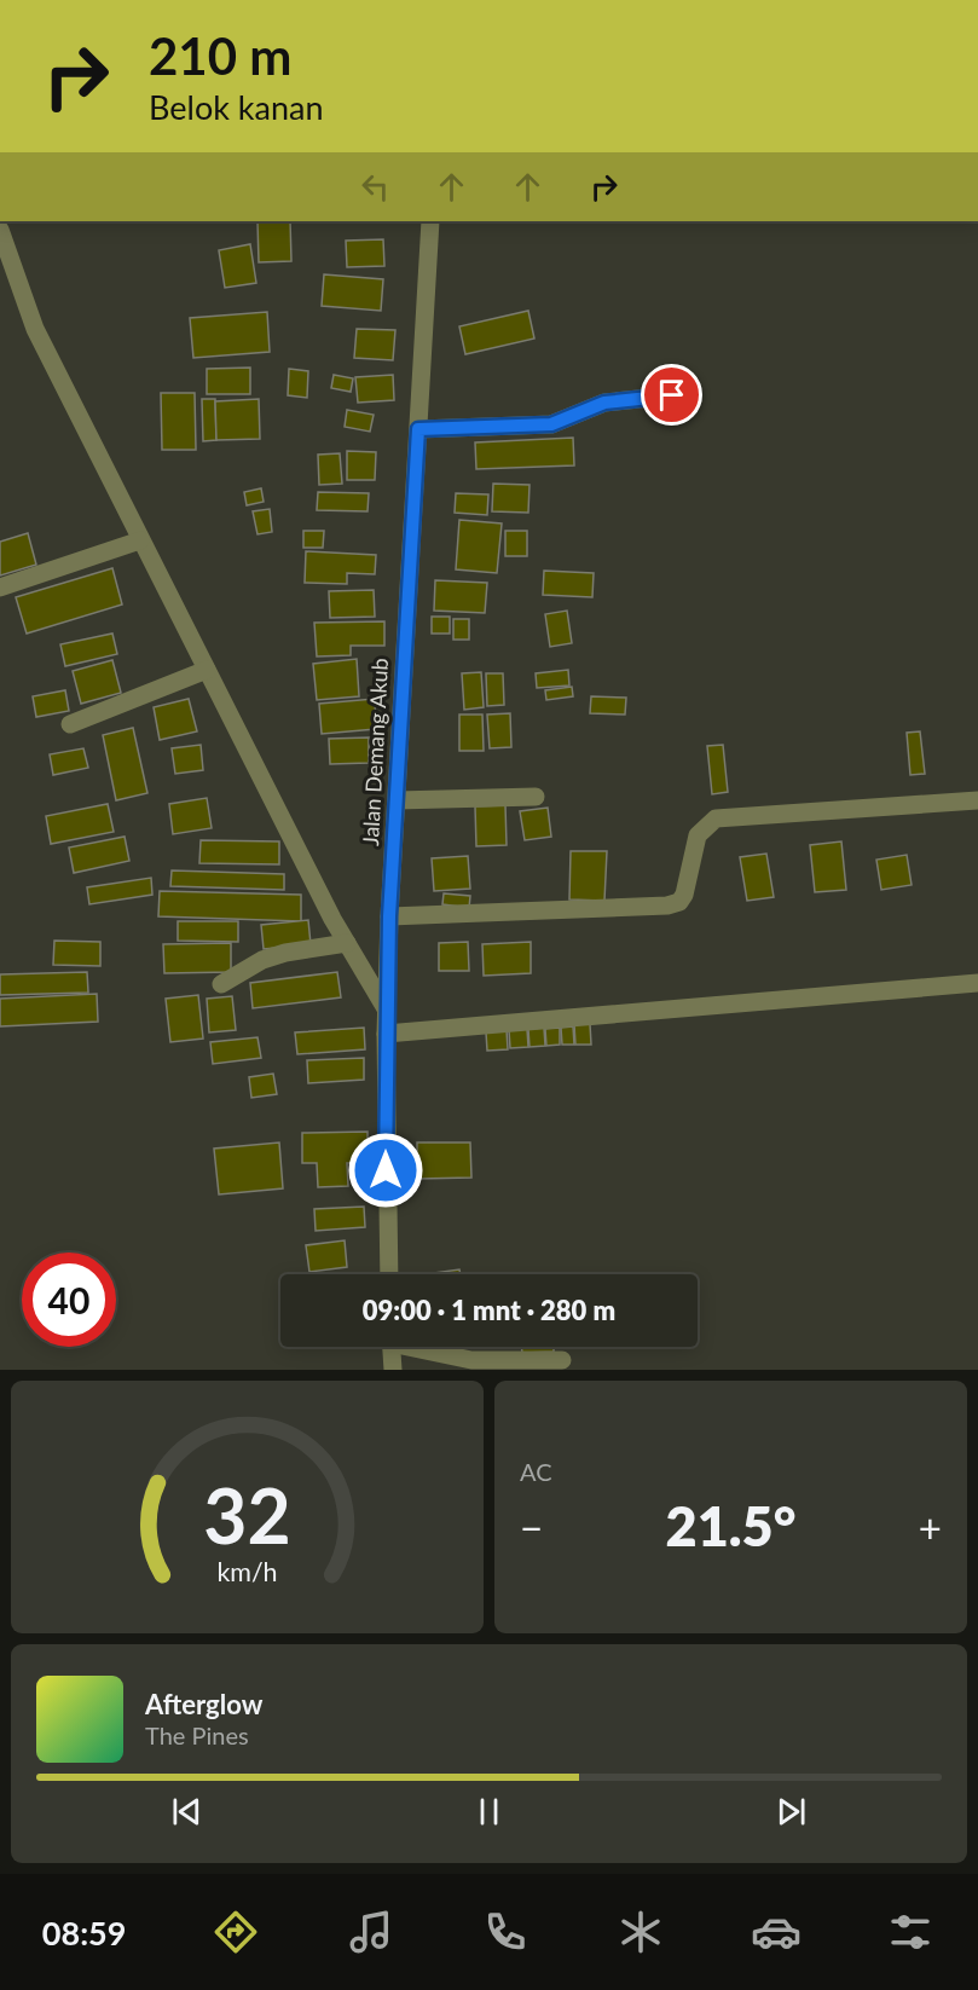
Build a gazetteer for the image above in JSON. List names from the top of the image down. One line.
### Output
{"streets":{"street":["Jalan Demang Akub"]},"page":{"turn":["210 m","Belok kanan"],"limit":"40","trip":"09:00 · 1 mnt · 280 m","tile":"AC","heat":["−","21.5°","+"],"song":["Afterglow","The Pines"],"tabs":"08:59","gauge":["32","km/h"]}}
